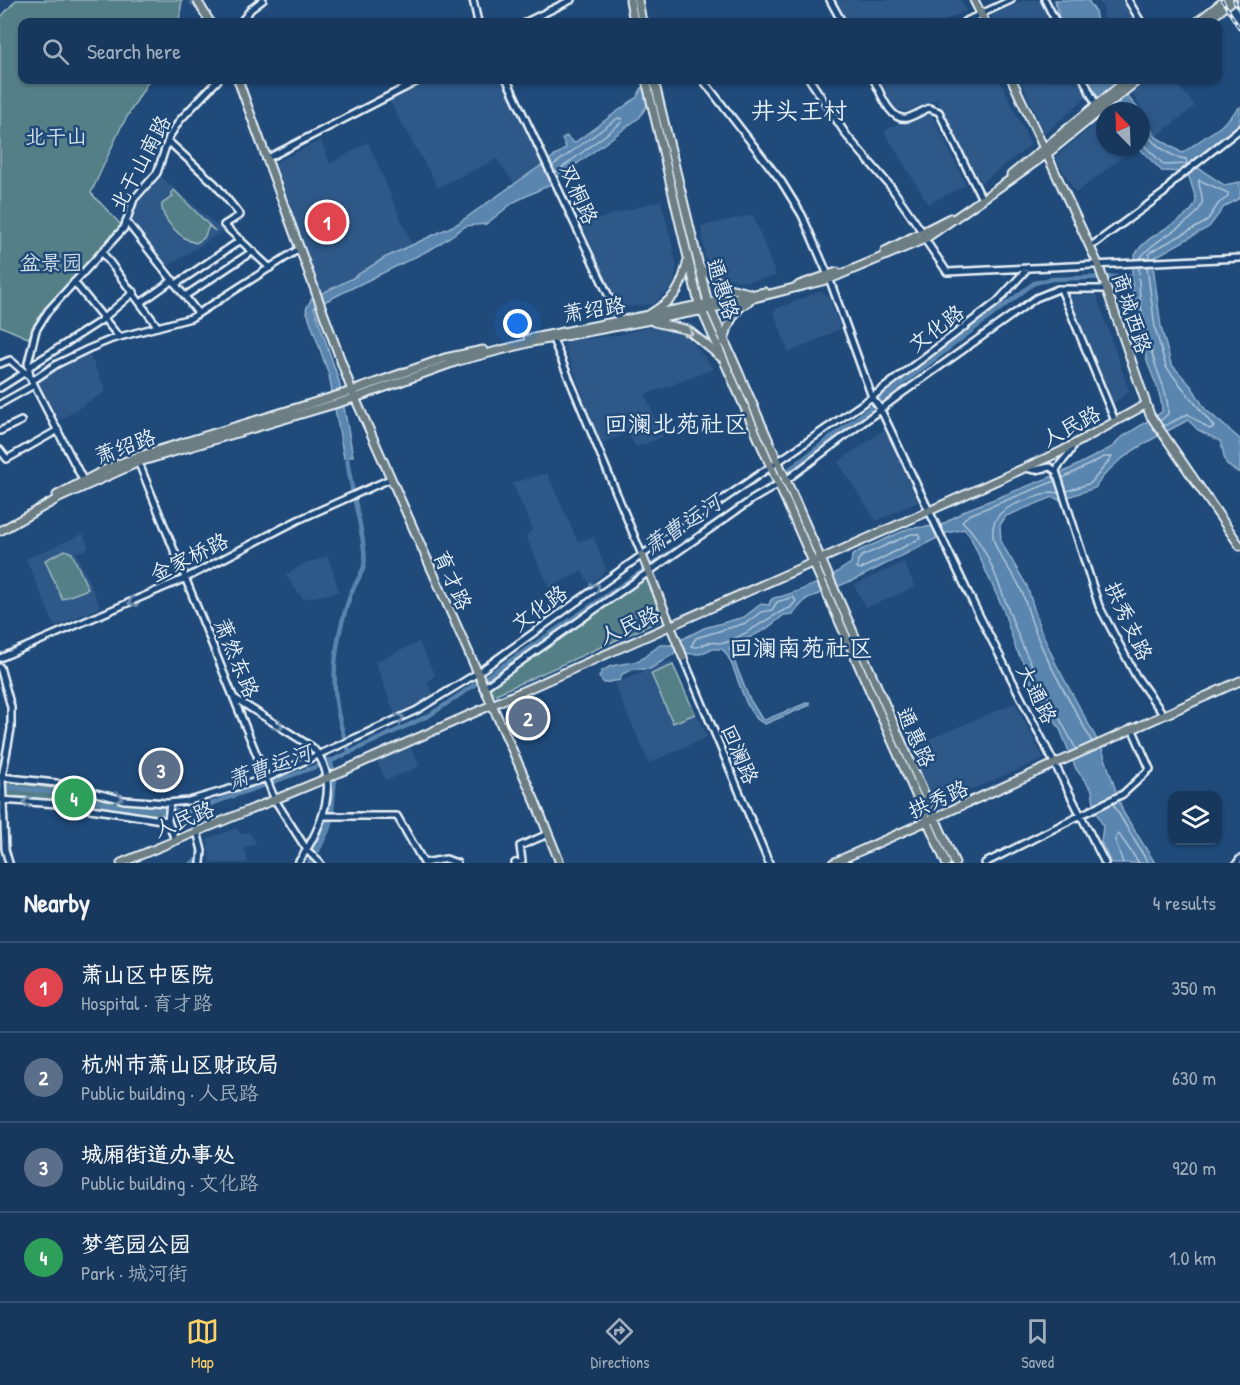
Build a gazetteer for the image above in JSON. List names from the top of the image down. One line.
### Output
{"streets":{"main road":["通惠路","萧绍路","商城西路","人民路","育才路","拱秀路"],"street":["北干山南路","双桐路","文化路","金家桥路","拱秀支路","萧然东路","大通路","回澜路"]},"crossings":[["北干山南路","萧绍路"],["双桐路","萧绍路"],["通惠路","萧绍路"],["通惠路","文化路"],["通惠路","人民路"],["通惠路","拱秀路"],["萧绍路","育才路"],["萧绍路","萧然东路"],["商城西路","人民路"],["文化路","育才路"],["文化路","萧然东路"],["人民路","育才路"],["人民路","萧然东路"],["人民路","大通路"],["金家桥路","育才路"],["金家桥路","萧然东路"],["大通路","拱秀路"]],"one_way":["金家桥路"],"districts":["井头王村","回澜北苑社区","回澜南苑社区"],"water":["萧曹运河"],"parks":["北干山","盆景园"],"north":"top left","page":{"search":"Search here","pins":["1","2","3","4"],"heading":["Nearby","4 results"],"list":[{"mark":"1","name":"萧山区中医院","note":"Hospital · 育才路","value":"350 m"},{"mark":"2","name":"杭州市萧山区财政局","note":"Public building · 人民路","value":"630 m"},{"mark":"3","name":"城厢街道办事处","note":"Public building · 文化路","value":"920 m"},{"mark":"4","name":"梦笔园公园","note":"Park · 城河街","value":"1.0 km"}],"nav":["Map","Directions","Saved"]}}
